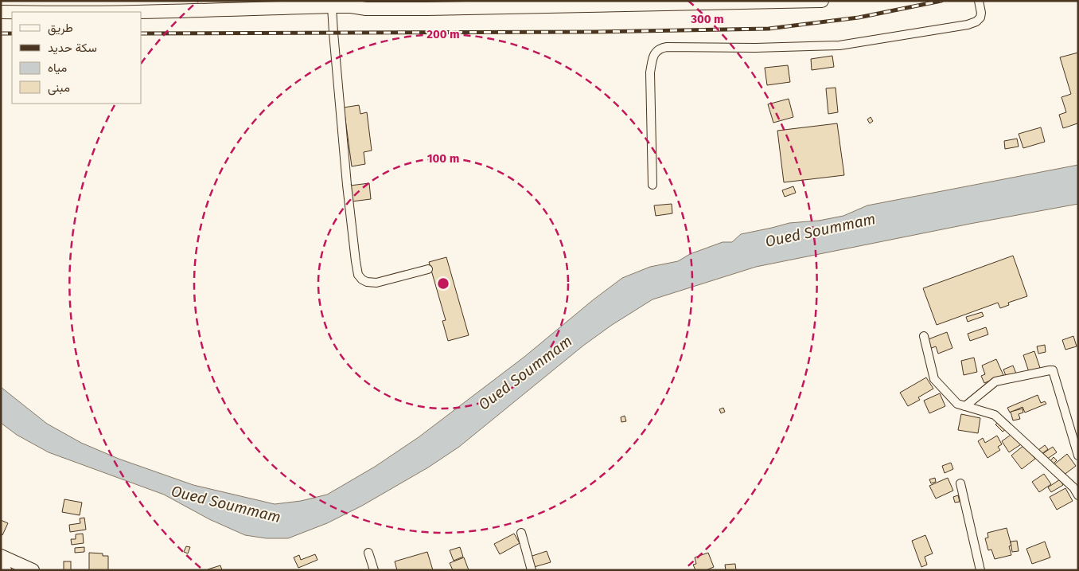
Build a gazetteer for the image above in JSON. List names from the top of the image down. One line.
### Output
{"water":["Oued Soummam"],"legend":["طريق","سكة حديد","مياه","مبنى"],"rings":["300 m","200 m","100 m"]}
